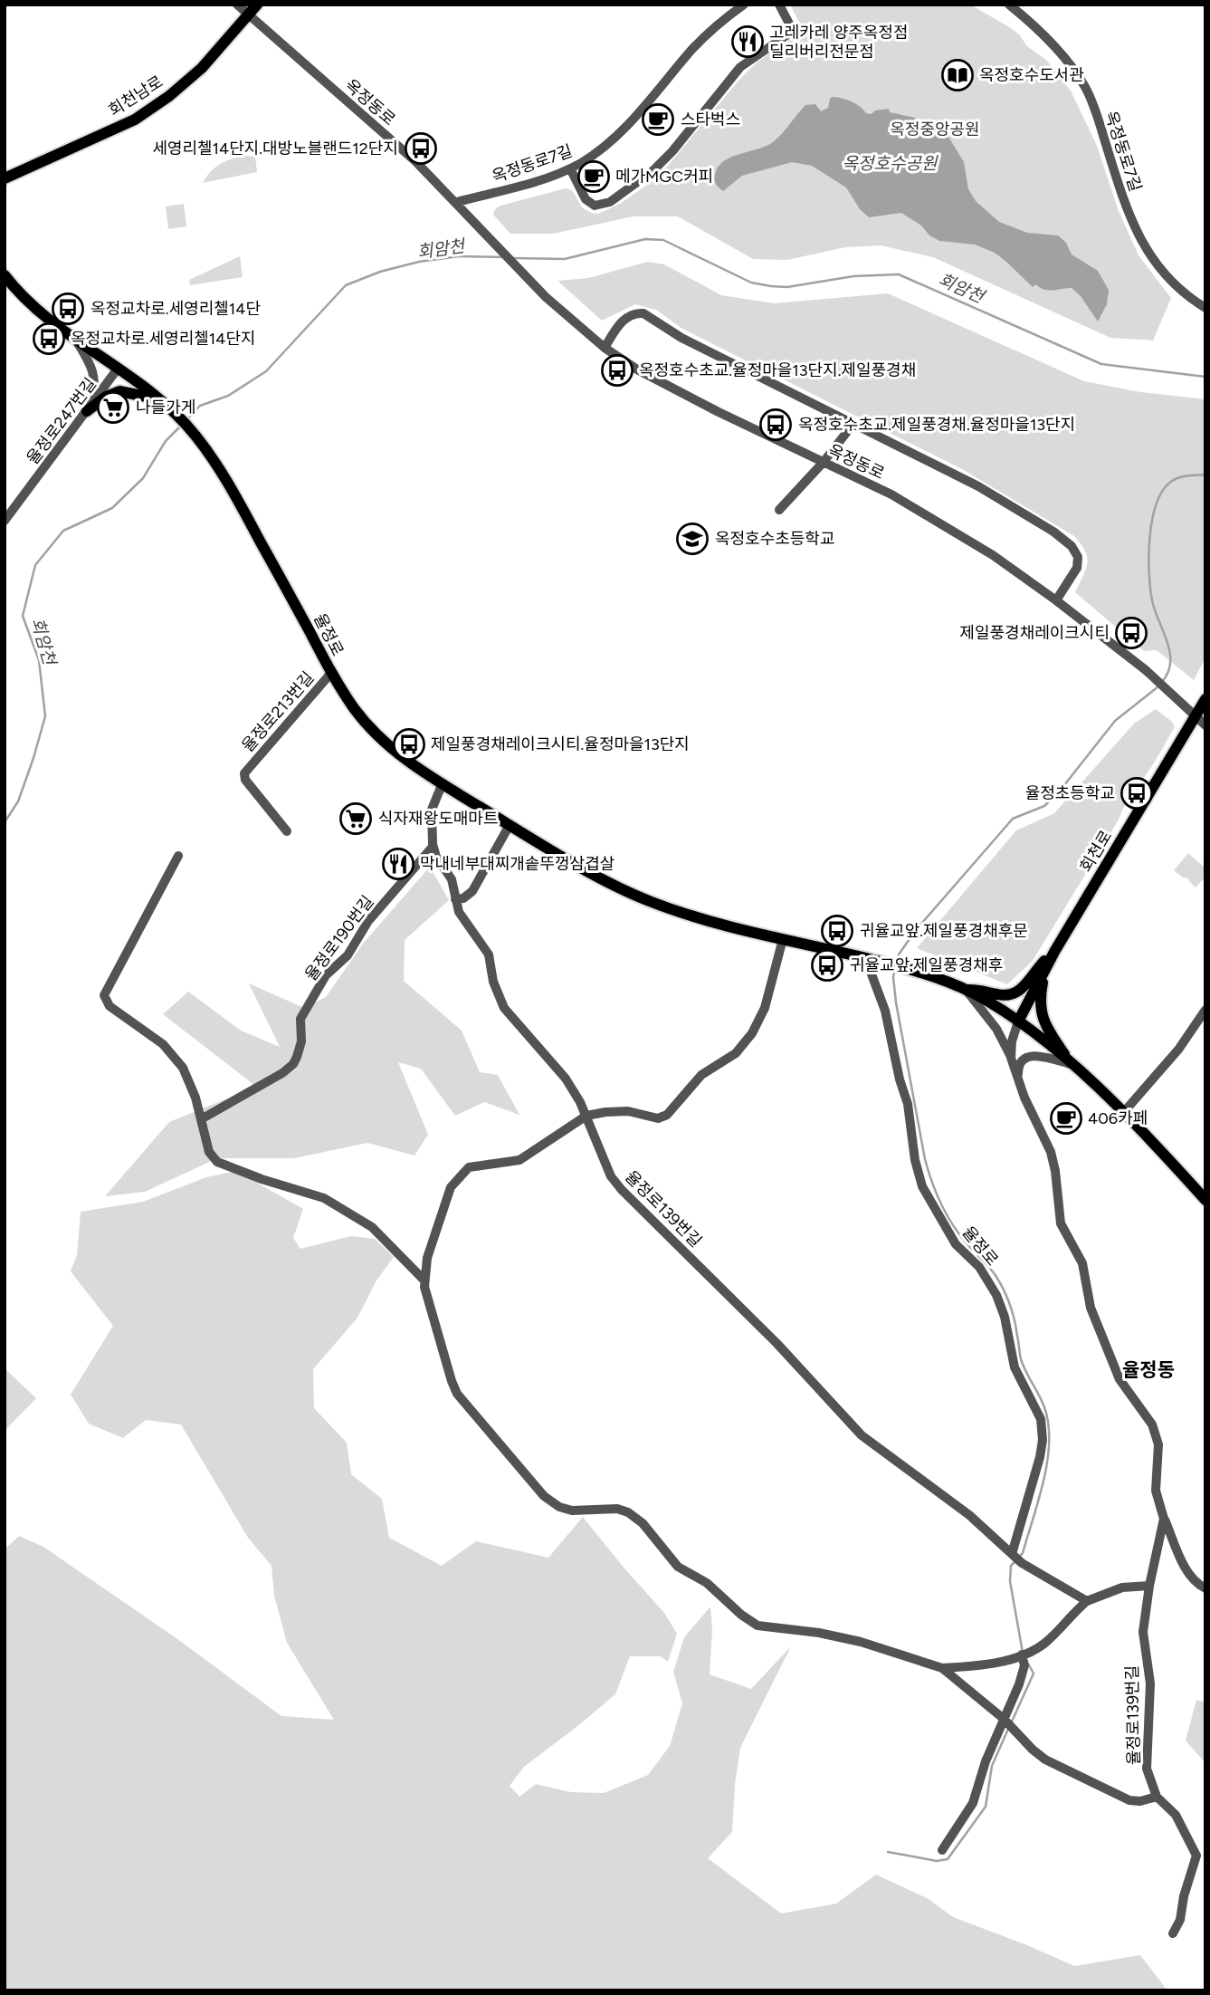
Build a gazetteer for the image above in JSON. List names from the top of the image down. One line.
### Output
{"streets":{"main road":["회천남로","율정로","회천로"],"street":["옥정동로","옥정동로7길","율정로247번길","율정로213번길","율정로190번길","율정로139번길"]},"crossings":[["회천남로","옥정동로"],["옥정동로","옥정동로7길"],["옥정동로","회천로"],["율정로247번길","율정로"],["율정로","율정로213번길"],["율정로","율정로139번길"],["회천로","율정로139번길"],["율정로190번길","율정로139번길"]],"districts":["율정동"],"water":["옥정호수공원","회암천"],"parks":["옥정중앙공원"],"places":{"restaurant":["고레카레 양주옥정점 딜리버리전문점","막내네부대찌개솥뚜껑삼겹살"],"library":["옥정호수도서관"],"cafe":["스타벅스","메가MGC커피","406카페"],"bus stop":["세영리첼14단지.대방노블랜드12단지","옥정교차로.세영리첼14단","옥정교차로.세영리첼14단지","옥정호수초교.율정마을13단지.제일풍경채","옥정호수초교.제일풍경채.율정마을13단지","제일풍경채레이크시티","제일풍경채레이크시티.율정마을13단지","율정초등학교","귀율교앞.제일풍경채후문","귀율교앞.제일풍경채후"],"supermarket":["나들가게","식자재왕도매마트"],"school or university":["옥정호수초등학교"]}}
